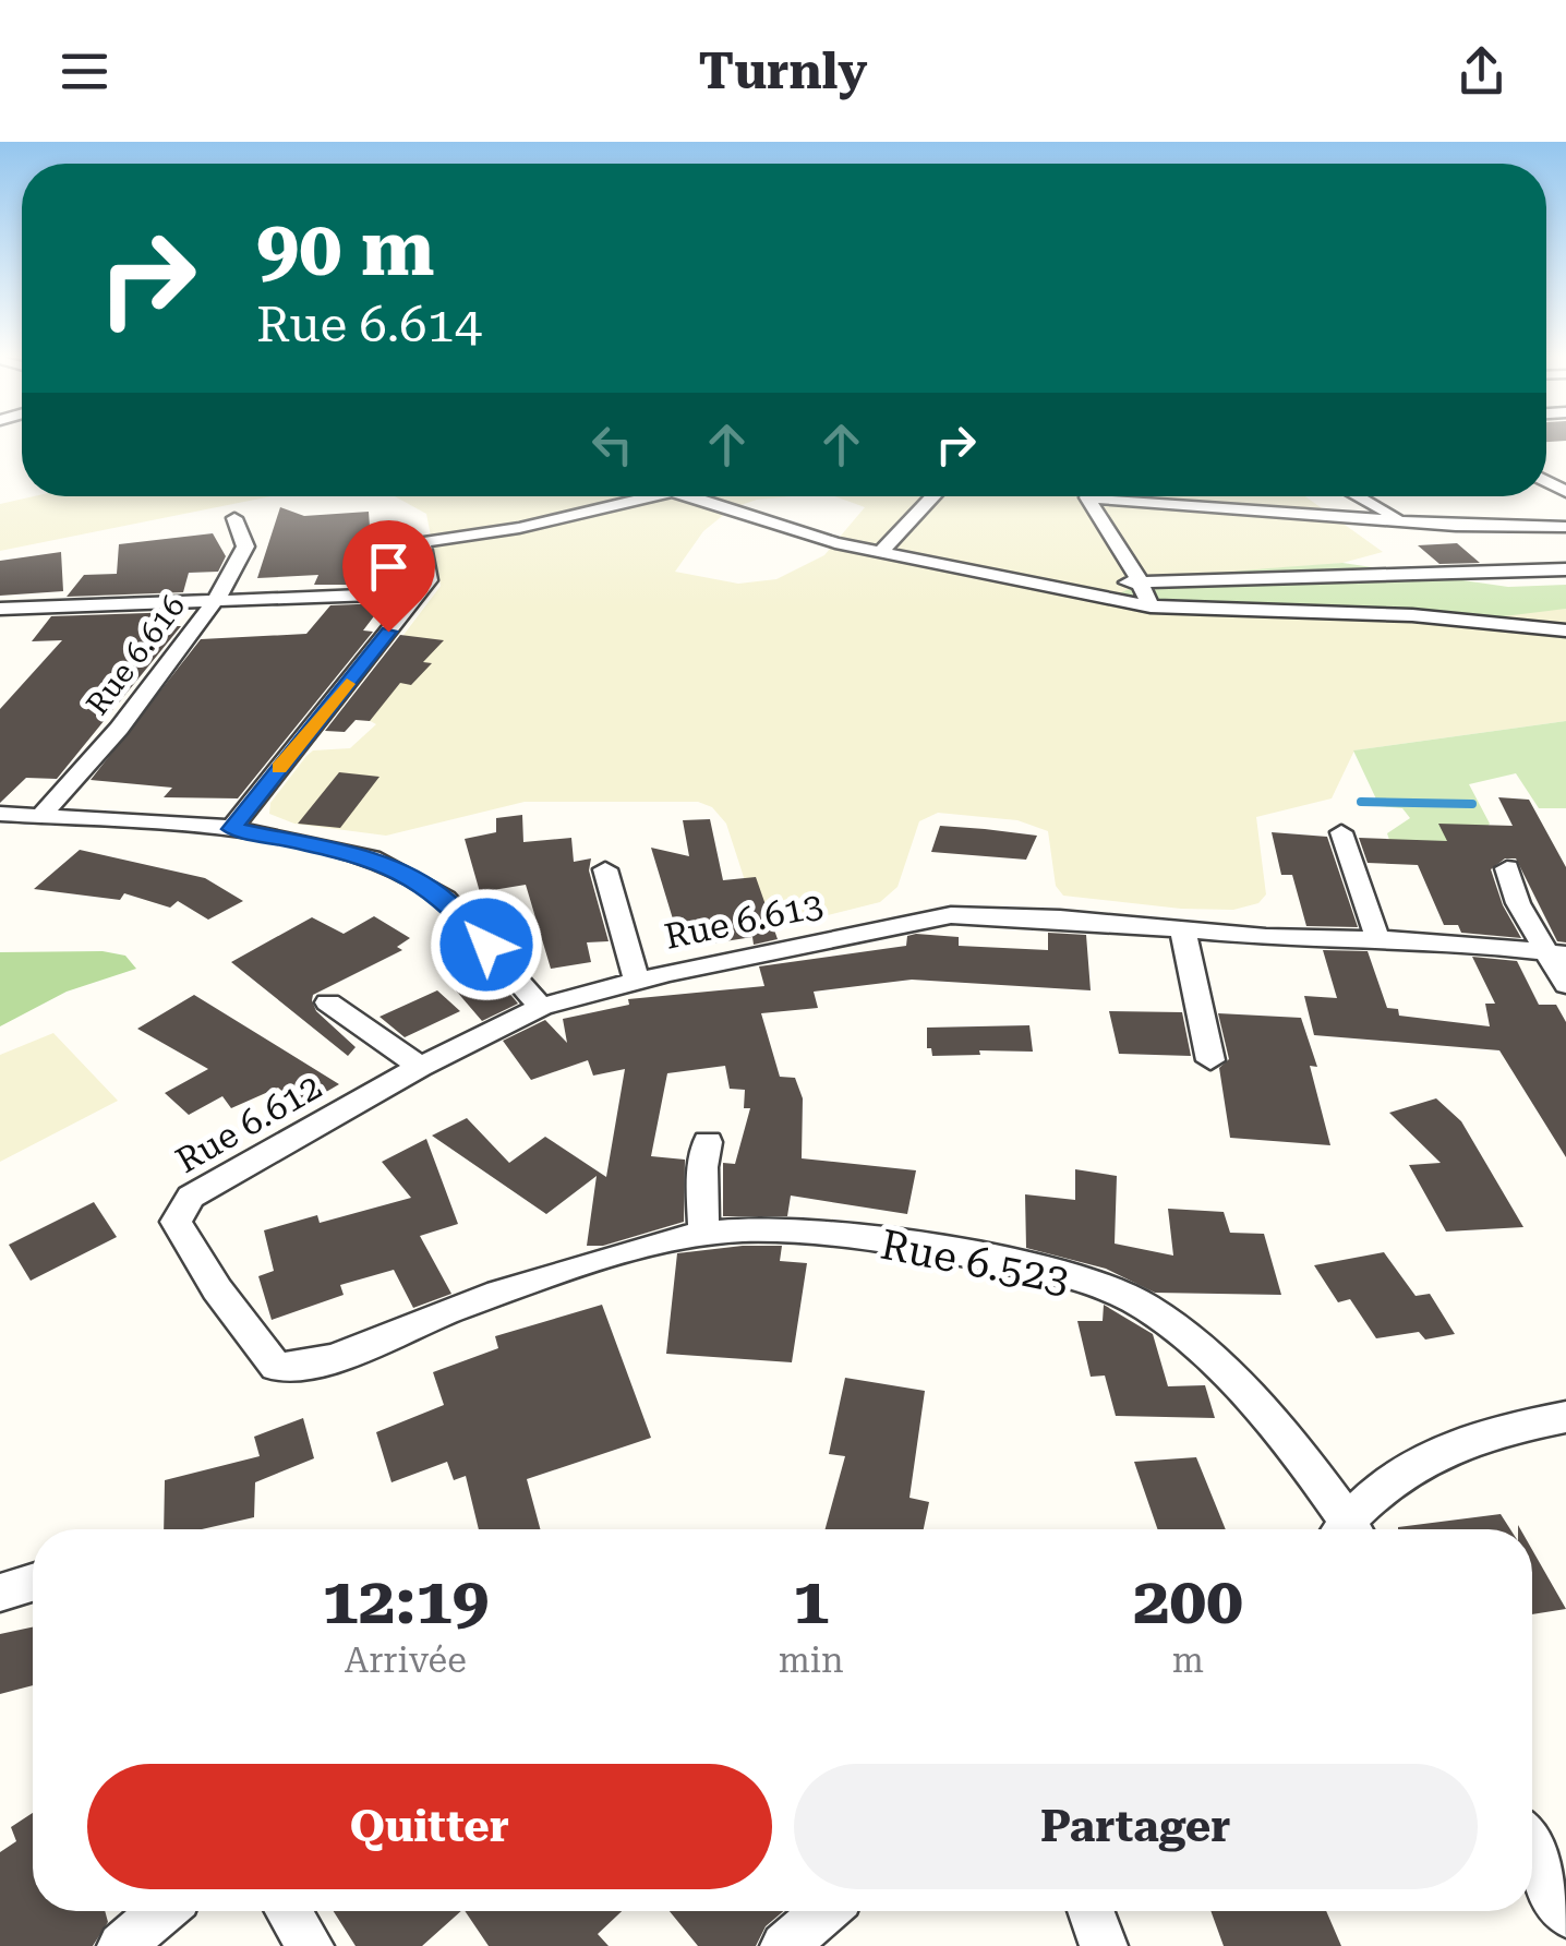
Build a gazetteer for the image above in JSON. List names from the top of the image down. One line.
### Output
{"streets":{"street":["Rue 6.616","Rue 6.613","Rue 6.612","Rue 6.523"]},"crossings":[["Rue 6.613","Rue 6.612"],["Rue 6.612","Rue 6.523"]],"page":{"header":"Turnly","turn":["90 m","Rue 6.614"],"eta":["12:19","Arrivée","1","min","200","m"],"buttons":["Quitter","Partager"]}}
